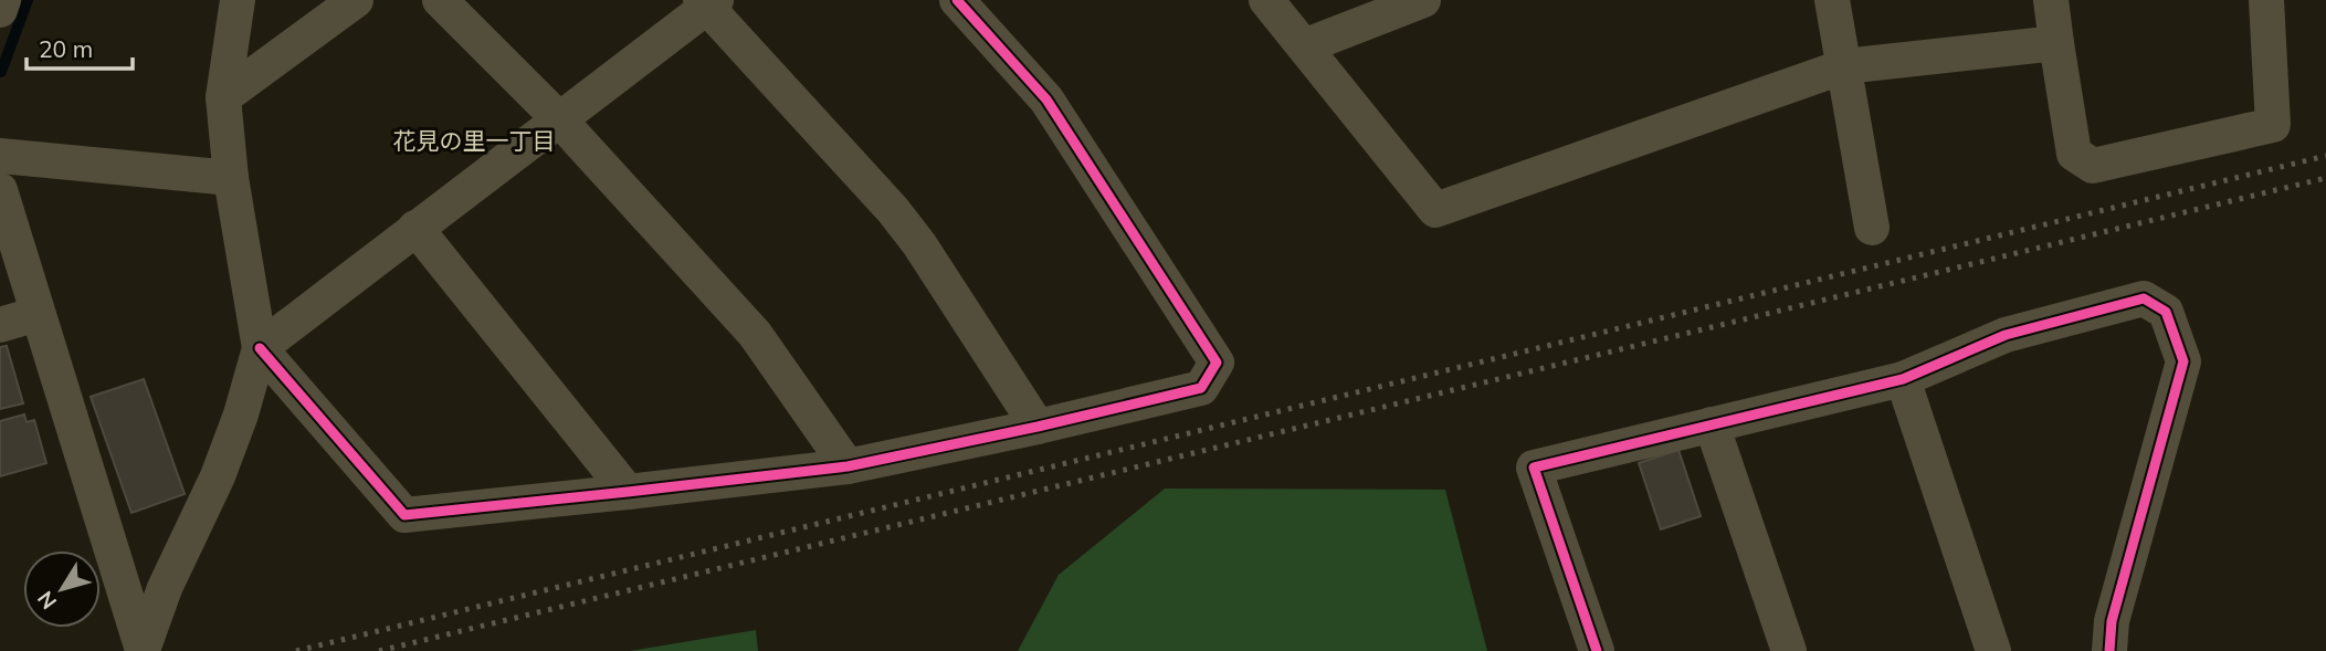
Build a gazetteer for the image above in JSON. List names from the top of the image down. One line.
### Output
{"districts":["花見の里一丁目"],"scale_bar":"20 m","north":"bottom left"}
